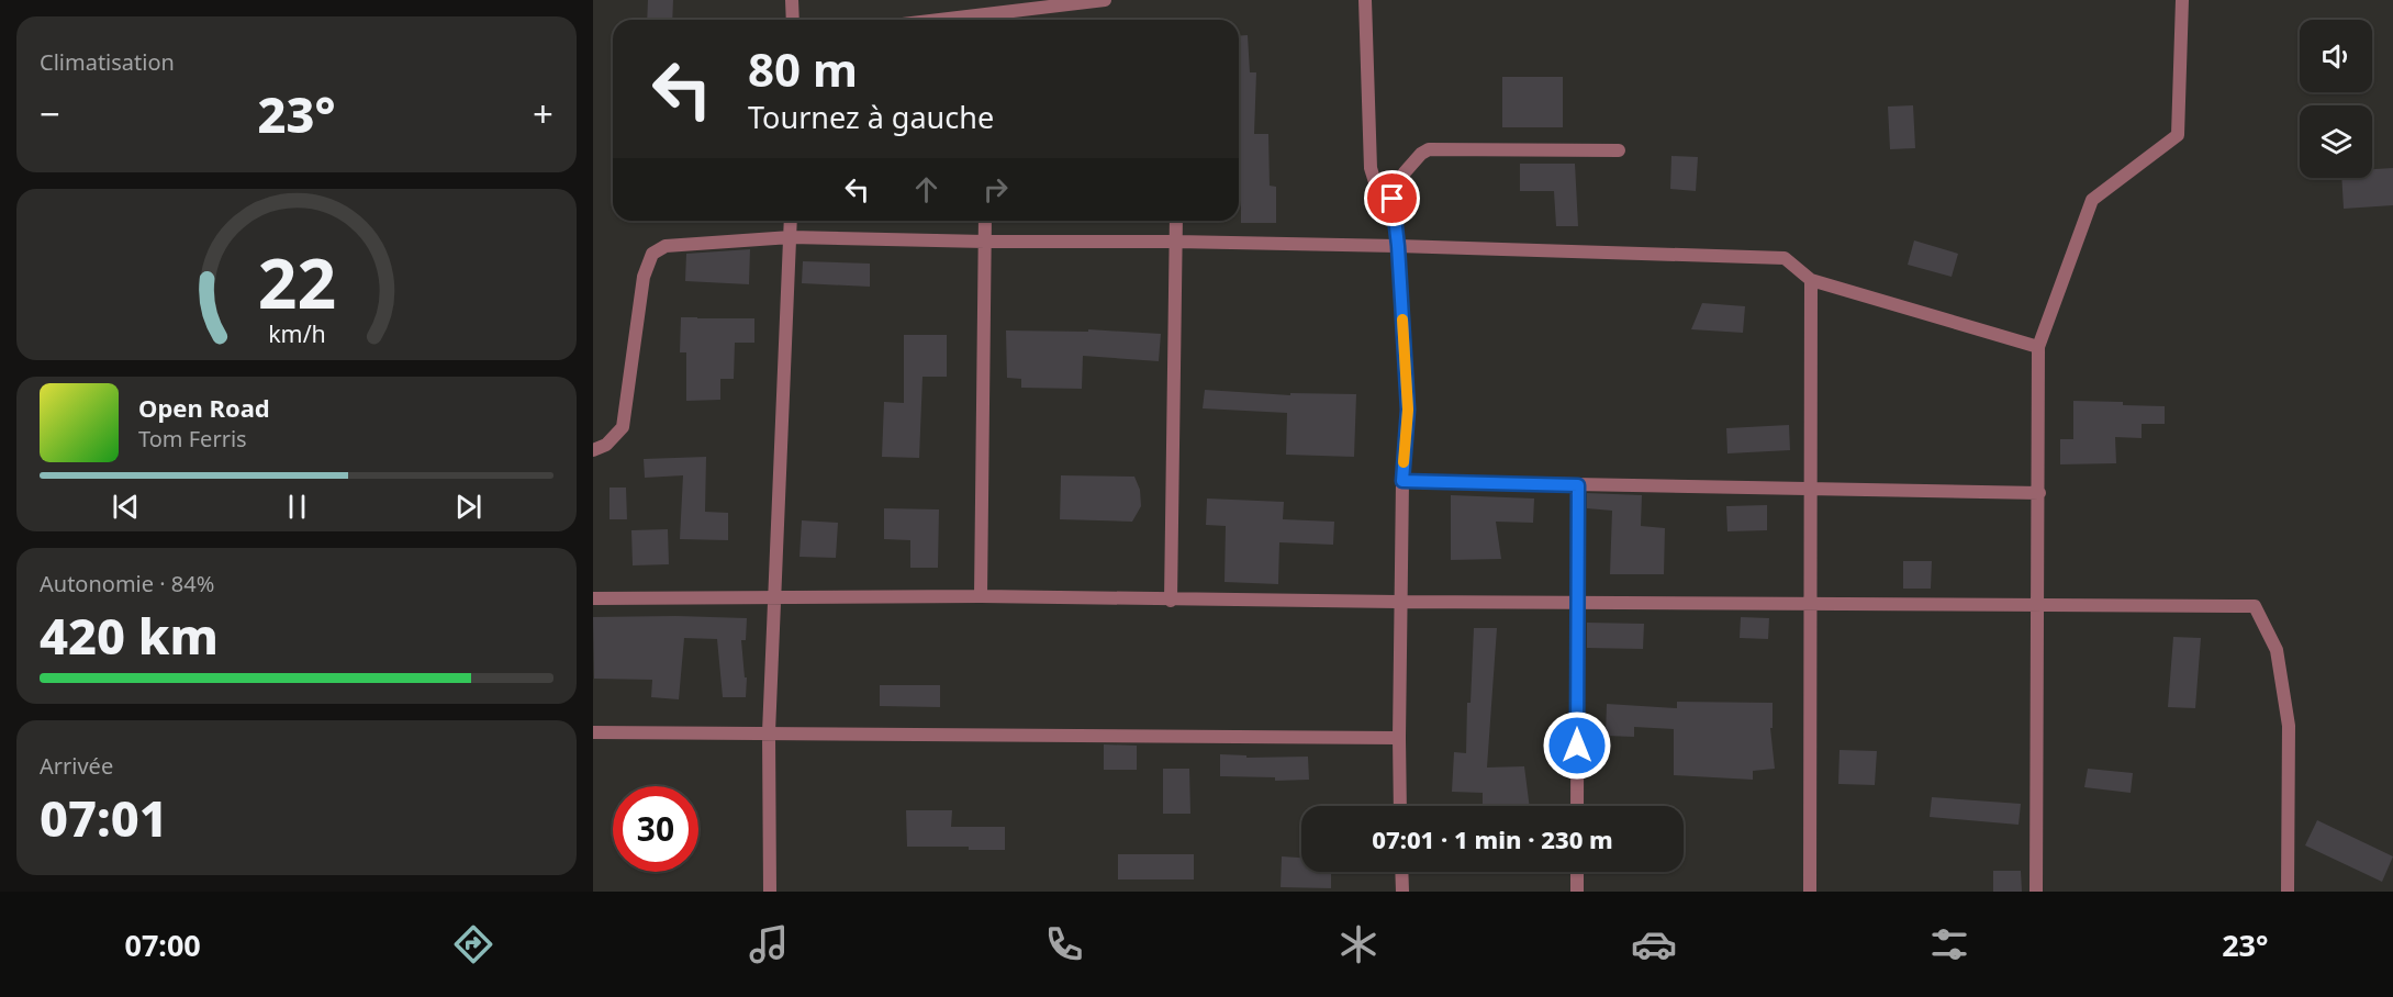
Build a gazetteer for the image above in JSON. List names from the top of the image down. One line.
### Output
{"page":{"tile":["Climatisation",["Autonomie · 84%","420 km"],["Arrivée","07:01"]],"turn":["80 m","Tournez à gauche"],"heat":["−","23°","+"],"song":["Open Road","Tom Ferris"],"limit":"30","trip":"07:01 · 1 min · 230 m","tabs":["07:00","23°"],"gauge":["22","km/h"]}}
